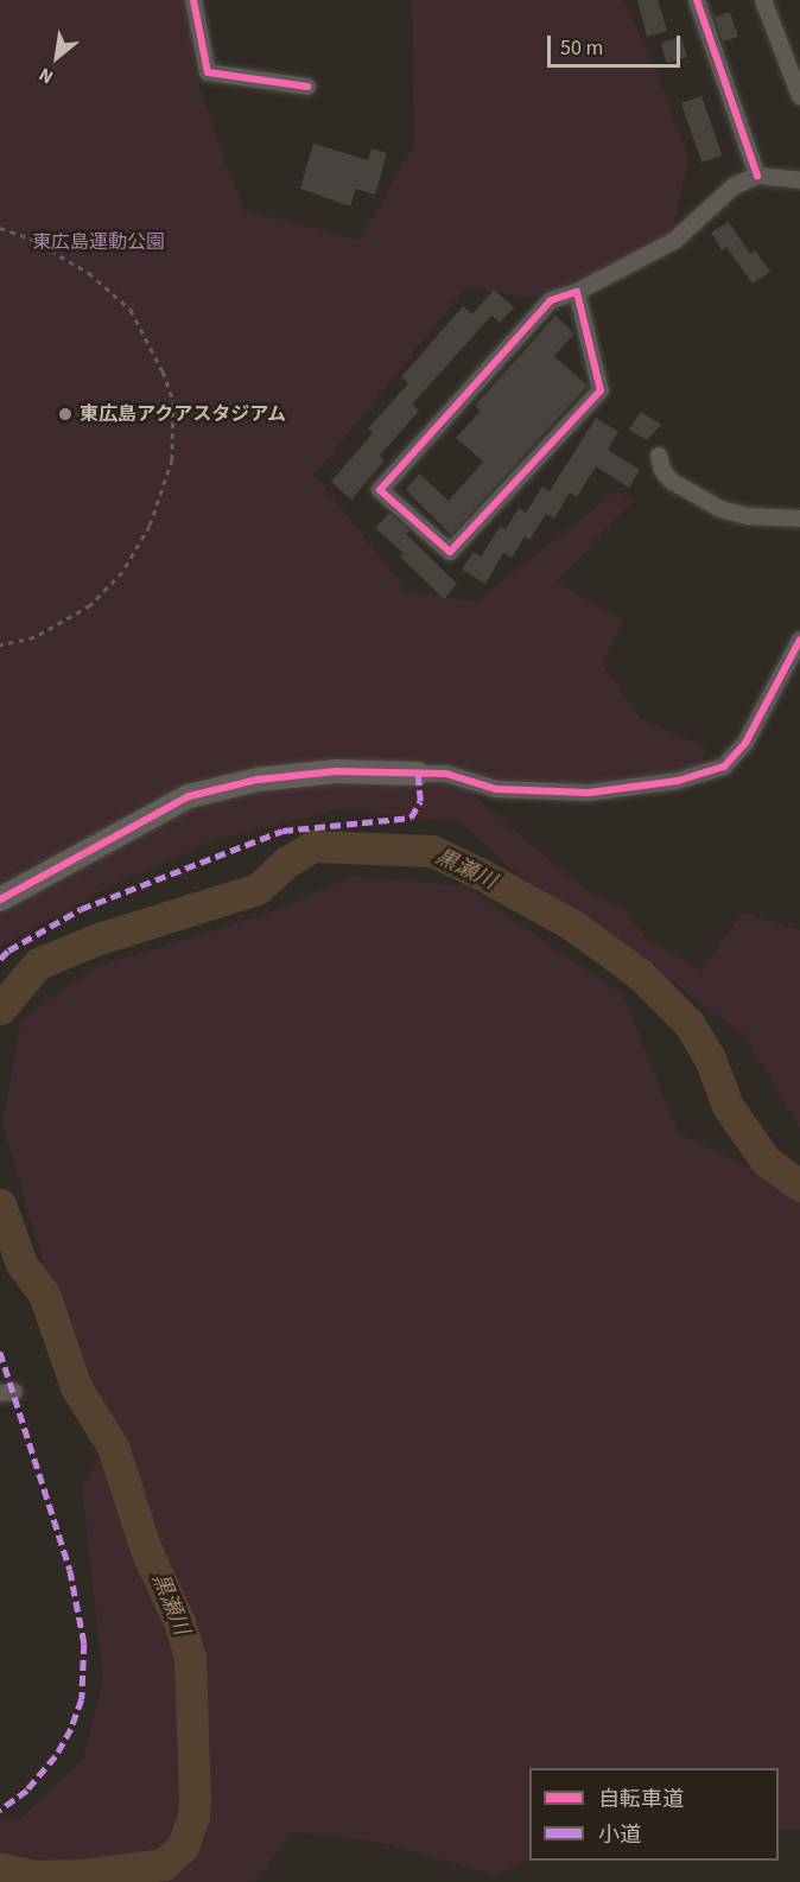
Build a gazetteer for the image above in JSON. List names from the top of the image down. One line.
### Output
{"water":["黒瀬川"],"parks":["東広島運動公園"],"places":["東広島アクアスタジアム"],"legend":["自転車道","小道"],"scale_bar":"50 m","north":"bottom left"}
